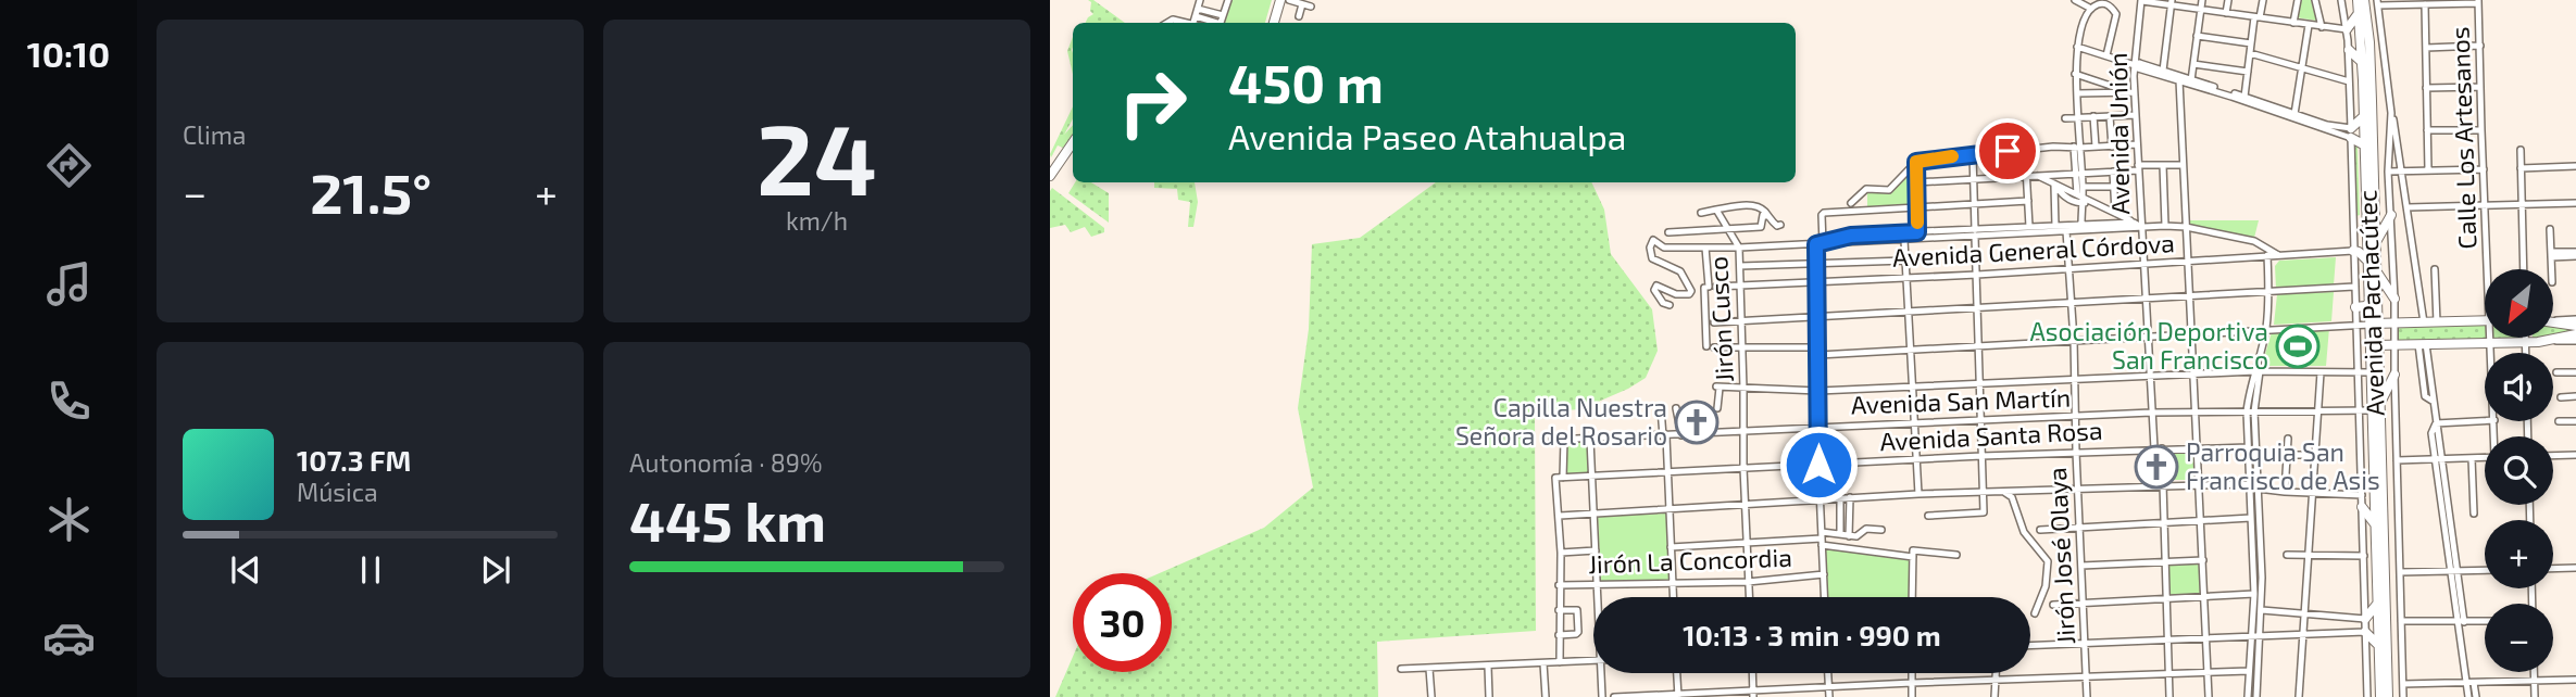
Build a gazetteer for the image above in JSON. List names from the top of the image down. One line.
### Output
{"streets":{"main road":["Avenida Pachacútec"],"street":["Avenida Unión","Calle Los Artesanos","Avenida General Córdova","Jirón Cusco","Avenida San Martín","Avenida Santa Rosa","Jirón José Olaya","Jirón La Concordia"]},"crossings":[["Avenida Unión","Avenida General Córdova"],["Avenida Unión","Avenida San Martín"],["Avenida Unión","Avenida Santa Rosa"],["Avenida General Córdova","Avenida Pachacútec"],["Avenida General Córdova","Jirón Cusco"],["Avenida General Córdova","Jirón José Olaya"],["Avenida Pachacútec","Avenida San Martín"],["Jirón Cusco","Avenida San Martín"],["Jirón Cusco","Avenida Santa Rosa"],["Jirón Cusco","Jirón La Concordia"],["Avenida San Martín","Jirón José Olaya"],["Avenida Santa Rosa","Jirón José Olaya"]],"places":{"sports":["Asociación Deportiva San Francisco"],"church":["Capilla Nuestra Señora del Rosario","Parroquia San Francisco de Asis"]},"north":"bottom left","page":{"tabs":"10:10","tile":["Clima",["24","km/h"],["Autonomía · 89%","445 km"]],"turn":["450 m","Avenida Paseo Atahualpa"],"heat":["−","21.5°","+"],"map_buttons":["+","−"],"song":["107.3 FM","Música"],"limit":"30","trip":"10:13 · 3 min · 990 m"}}
